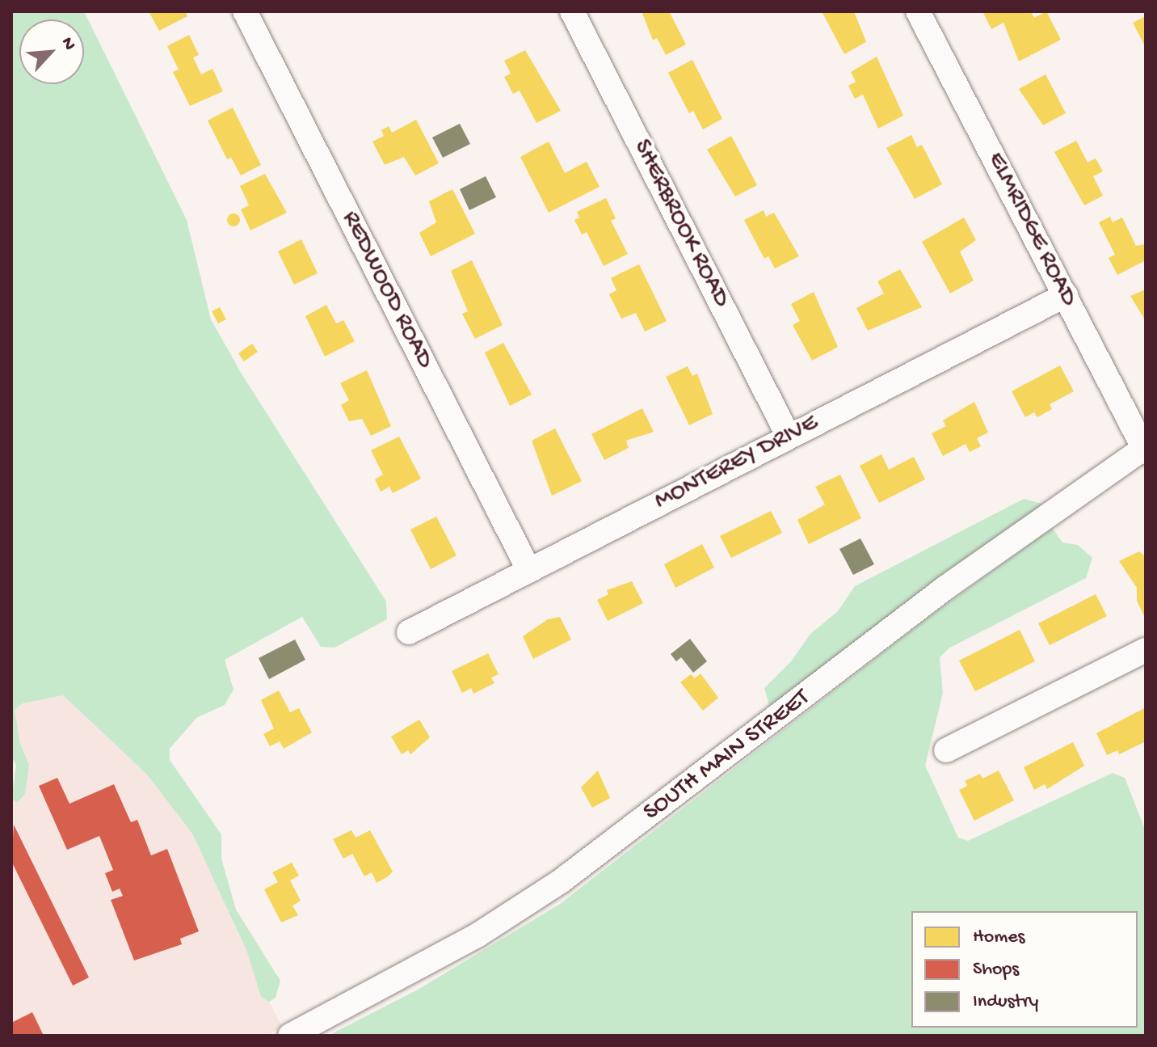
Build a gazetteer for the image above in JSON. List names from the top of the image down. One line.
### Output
{"streets":{"street":["SHERBROOK ROAD","ELMRIDGE ROAD","REDWOOD ROAD","MONTEREY DRIVE","SOUTH MAIN STREET"]},"crossings":[["SHERBROOK ROAD","MONTEREY DRIVE"],["ELMRIDGE ROAD","MONTEREY DRIVE"],["ELMRIDGE ROAD","SOUTH MAIN STREET"],["REDWOOD ROAD","MONTEREY DRIVE"]],"legend":["Homes","Shops","Industry"],"north":"top right"}
